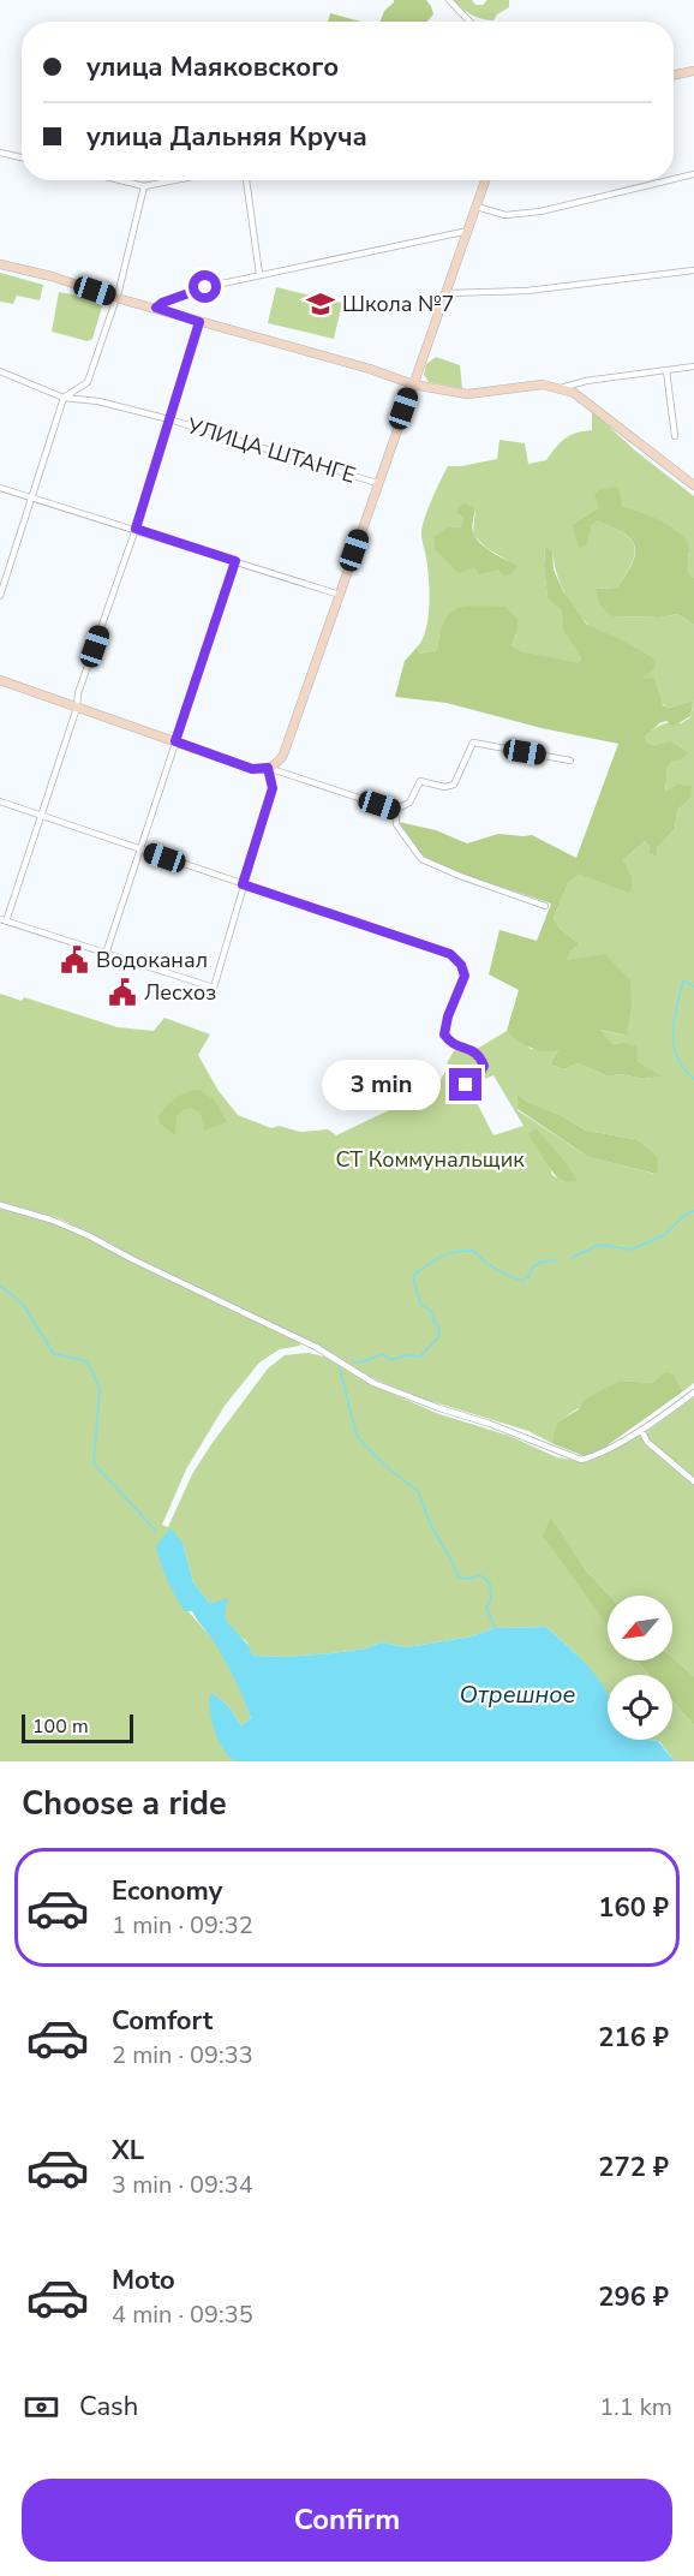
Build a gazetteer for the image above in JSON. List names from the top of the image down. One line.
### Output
{"streets":{"street":["УЛИЦА ШТАНГЕ"]},"water":["Отрешное"],"parks":["СТ Коммунальщик"],"places":{"school or university":["Школа №7"],"public building":["Водоканал","Лесхоз"]},"scale_bar":"100 m","north":"bottom left","page":{"banner":["улица Маяковского","улица Дальняя Круча"],"bubble":"3 min","scale":"100 m","heading":"Choose a ride","list":[{"name":"Economy","note":"1 min · 09:32","value":"160 ₽"},{"name":"Comfort","note":"2 min · 09:33","value":"216 ₽"},{"name":"XL","note":"3 min · 09:34","value":"272 ₽"},{"name":"Moto","note":"4 min · 09:35","value":"296 ₽"}],"pay":["Cash","1.1 km"],"buttons":"Confirm"}}
